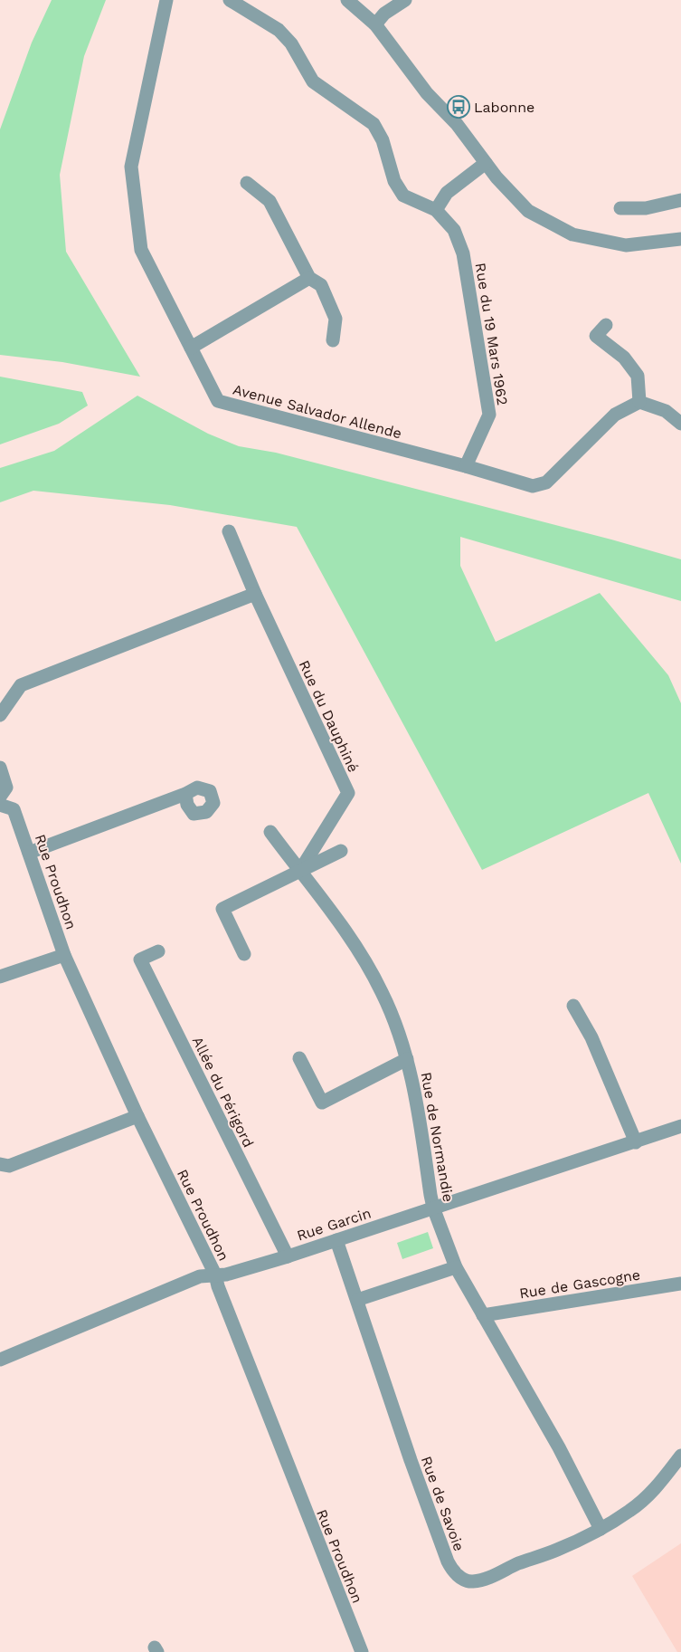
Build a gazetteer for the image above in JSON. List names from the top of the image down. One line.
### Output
{"streets":{"street":["Rue du 19 Mars 1962","Avenue Salvador Allende","Rue du Dauphiné","Rue Proudhon","Allée du Périgord","Rue de Normandie","Rue Garcin","Rue de Gascogne","Rue de Savoie"]},"crossings":[["Rue du 19 Mars 1962","Avenue Salvador Allende"],["Rue du Dauphiné","Rue de Normandie"],["Rue Proudhon","Rue Garcin"],["Allée du Périgord","Rue Garcin"],["Rue de Normandie","Rue Garcin"],["Rue de Normandie","Rue de Gascogne"],["Rue de Normandie","Rue de Savoie"],["Rue Garcin","Rue de Savoie"]],"places":{"bus stop":["Labonne"]}}
